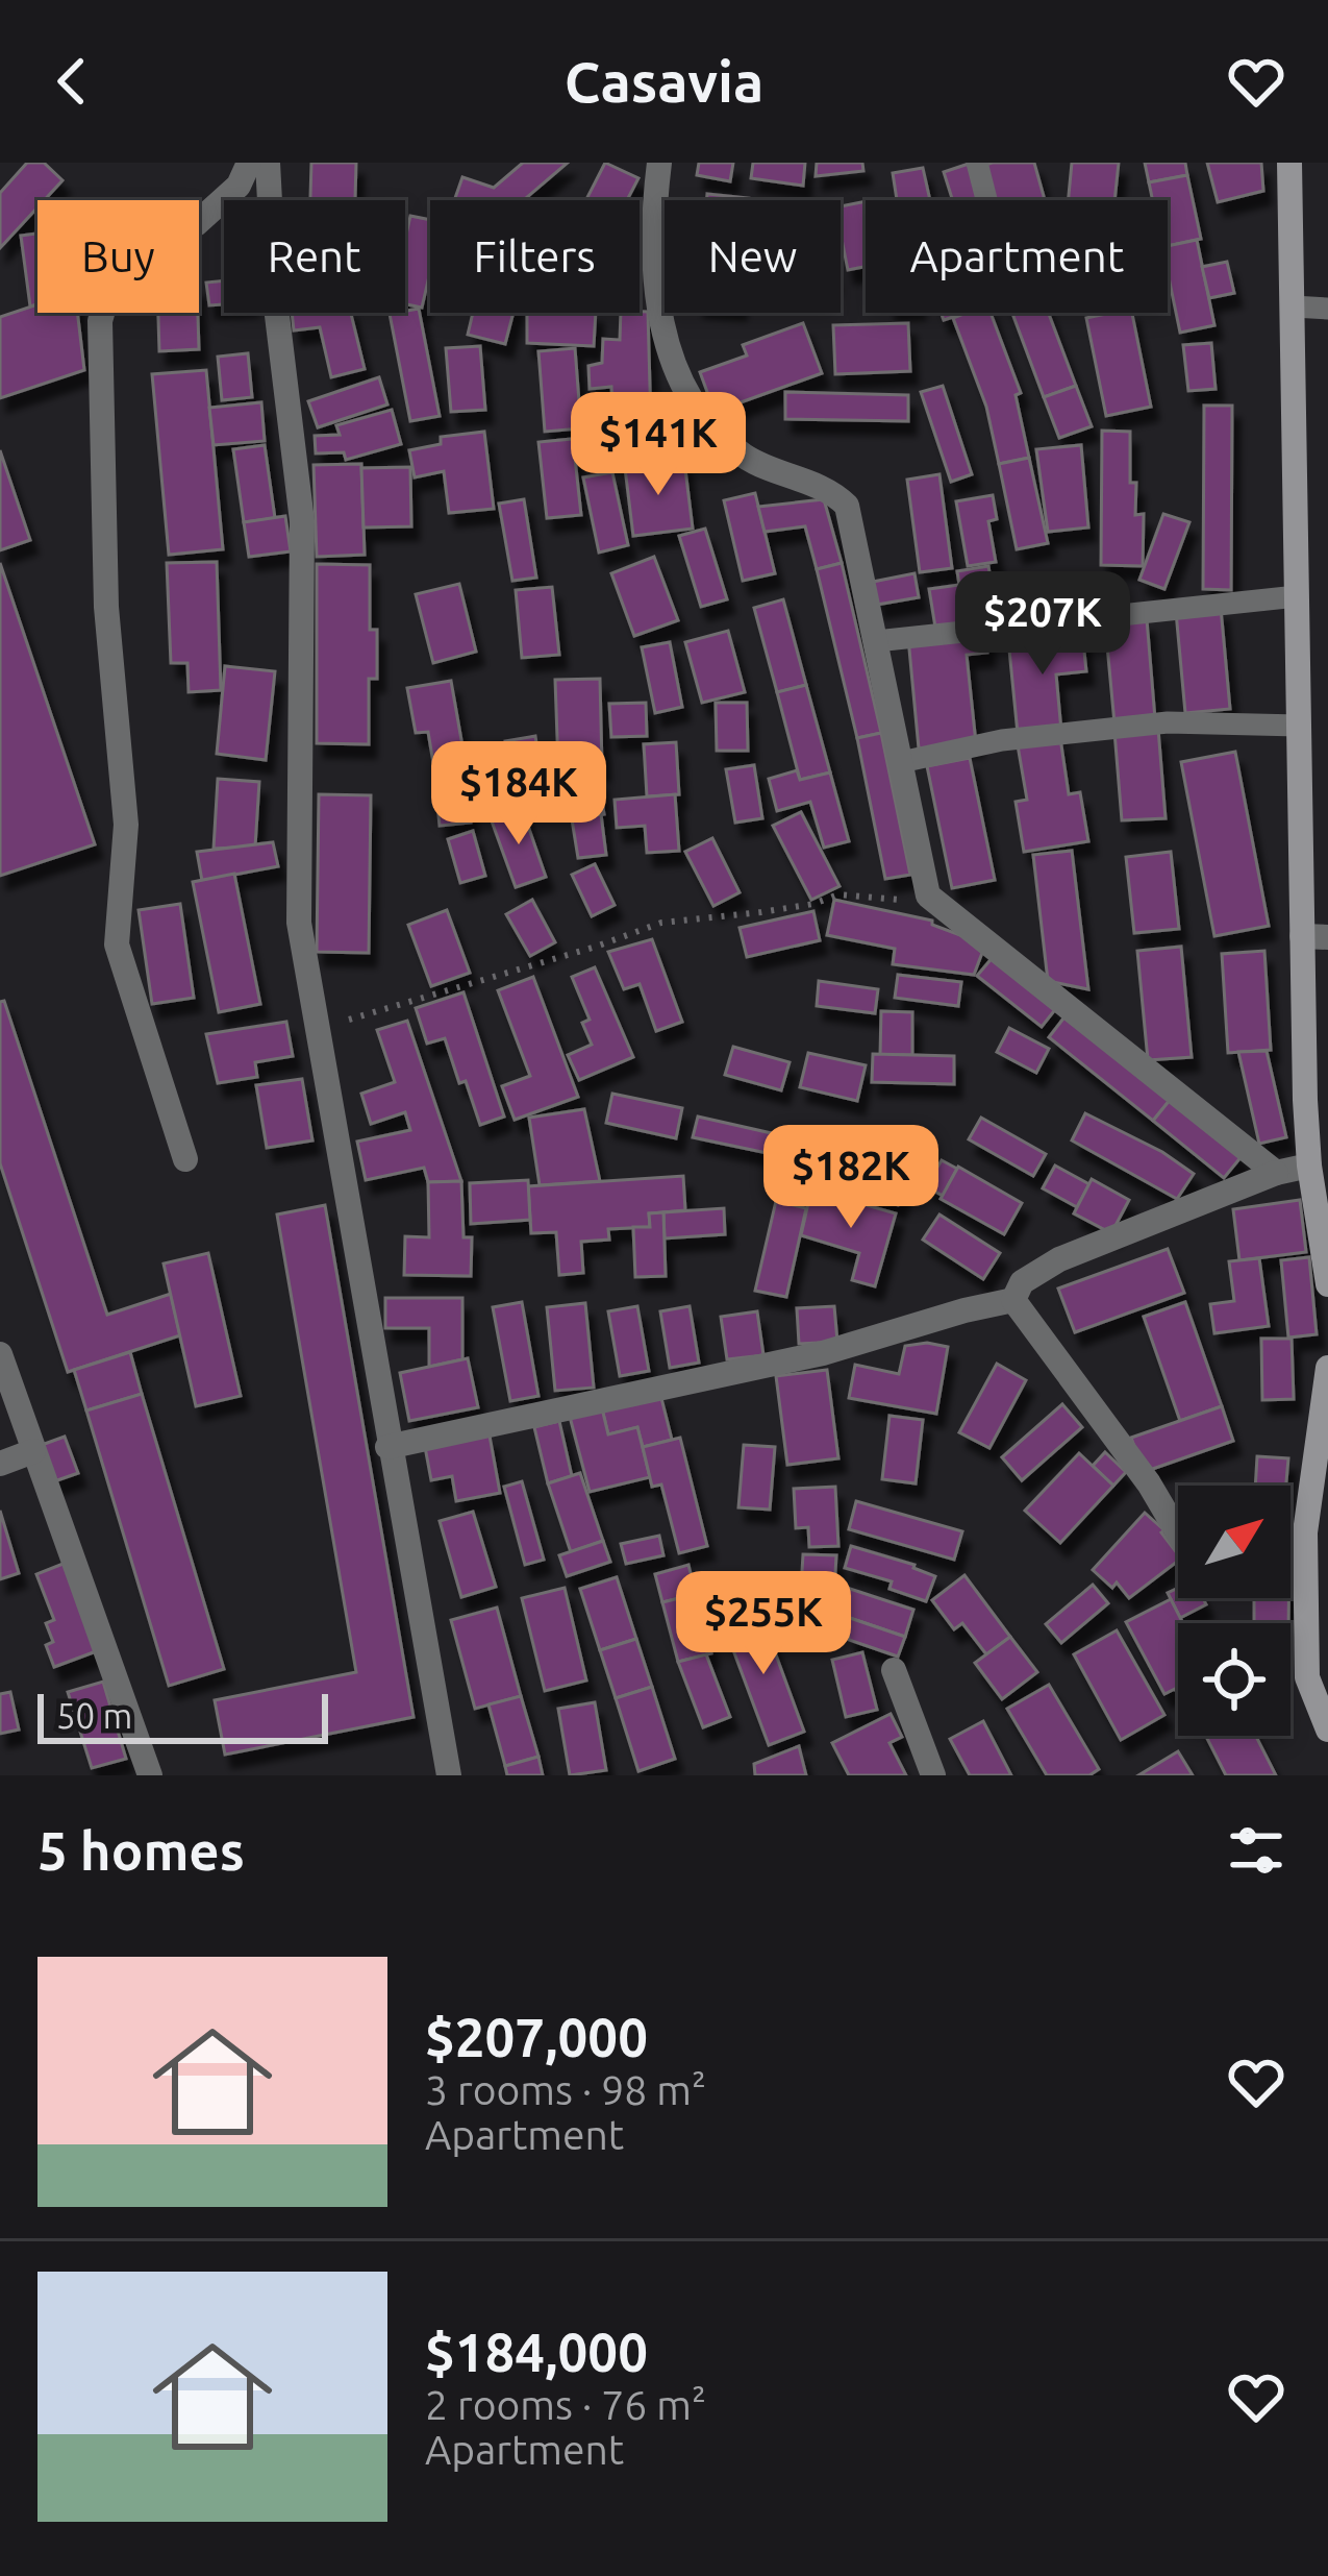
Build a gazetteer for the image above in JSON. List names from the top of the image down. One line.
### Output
{"scale_bar":"50 m","north":"top right","page":{"header":"Casavia","chip":["Buy","Rent","Filters","New","Apartment"],"price":["$141K","$207K","$184K","$182K","$255K"],"scale":"50 m","heading":"5 homes","list":[{"name":"$207,000","note":"3 rooms · 98 m² · Apartment"},{"name":"$184,000","note":"2 rooms · 76 m² · Apartment"}]}}
